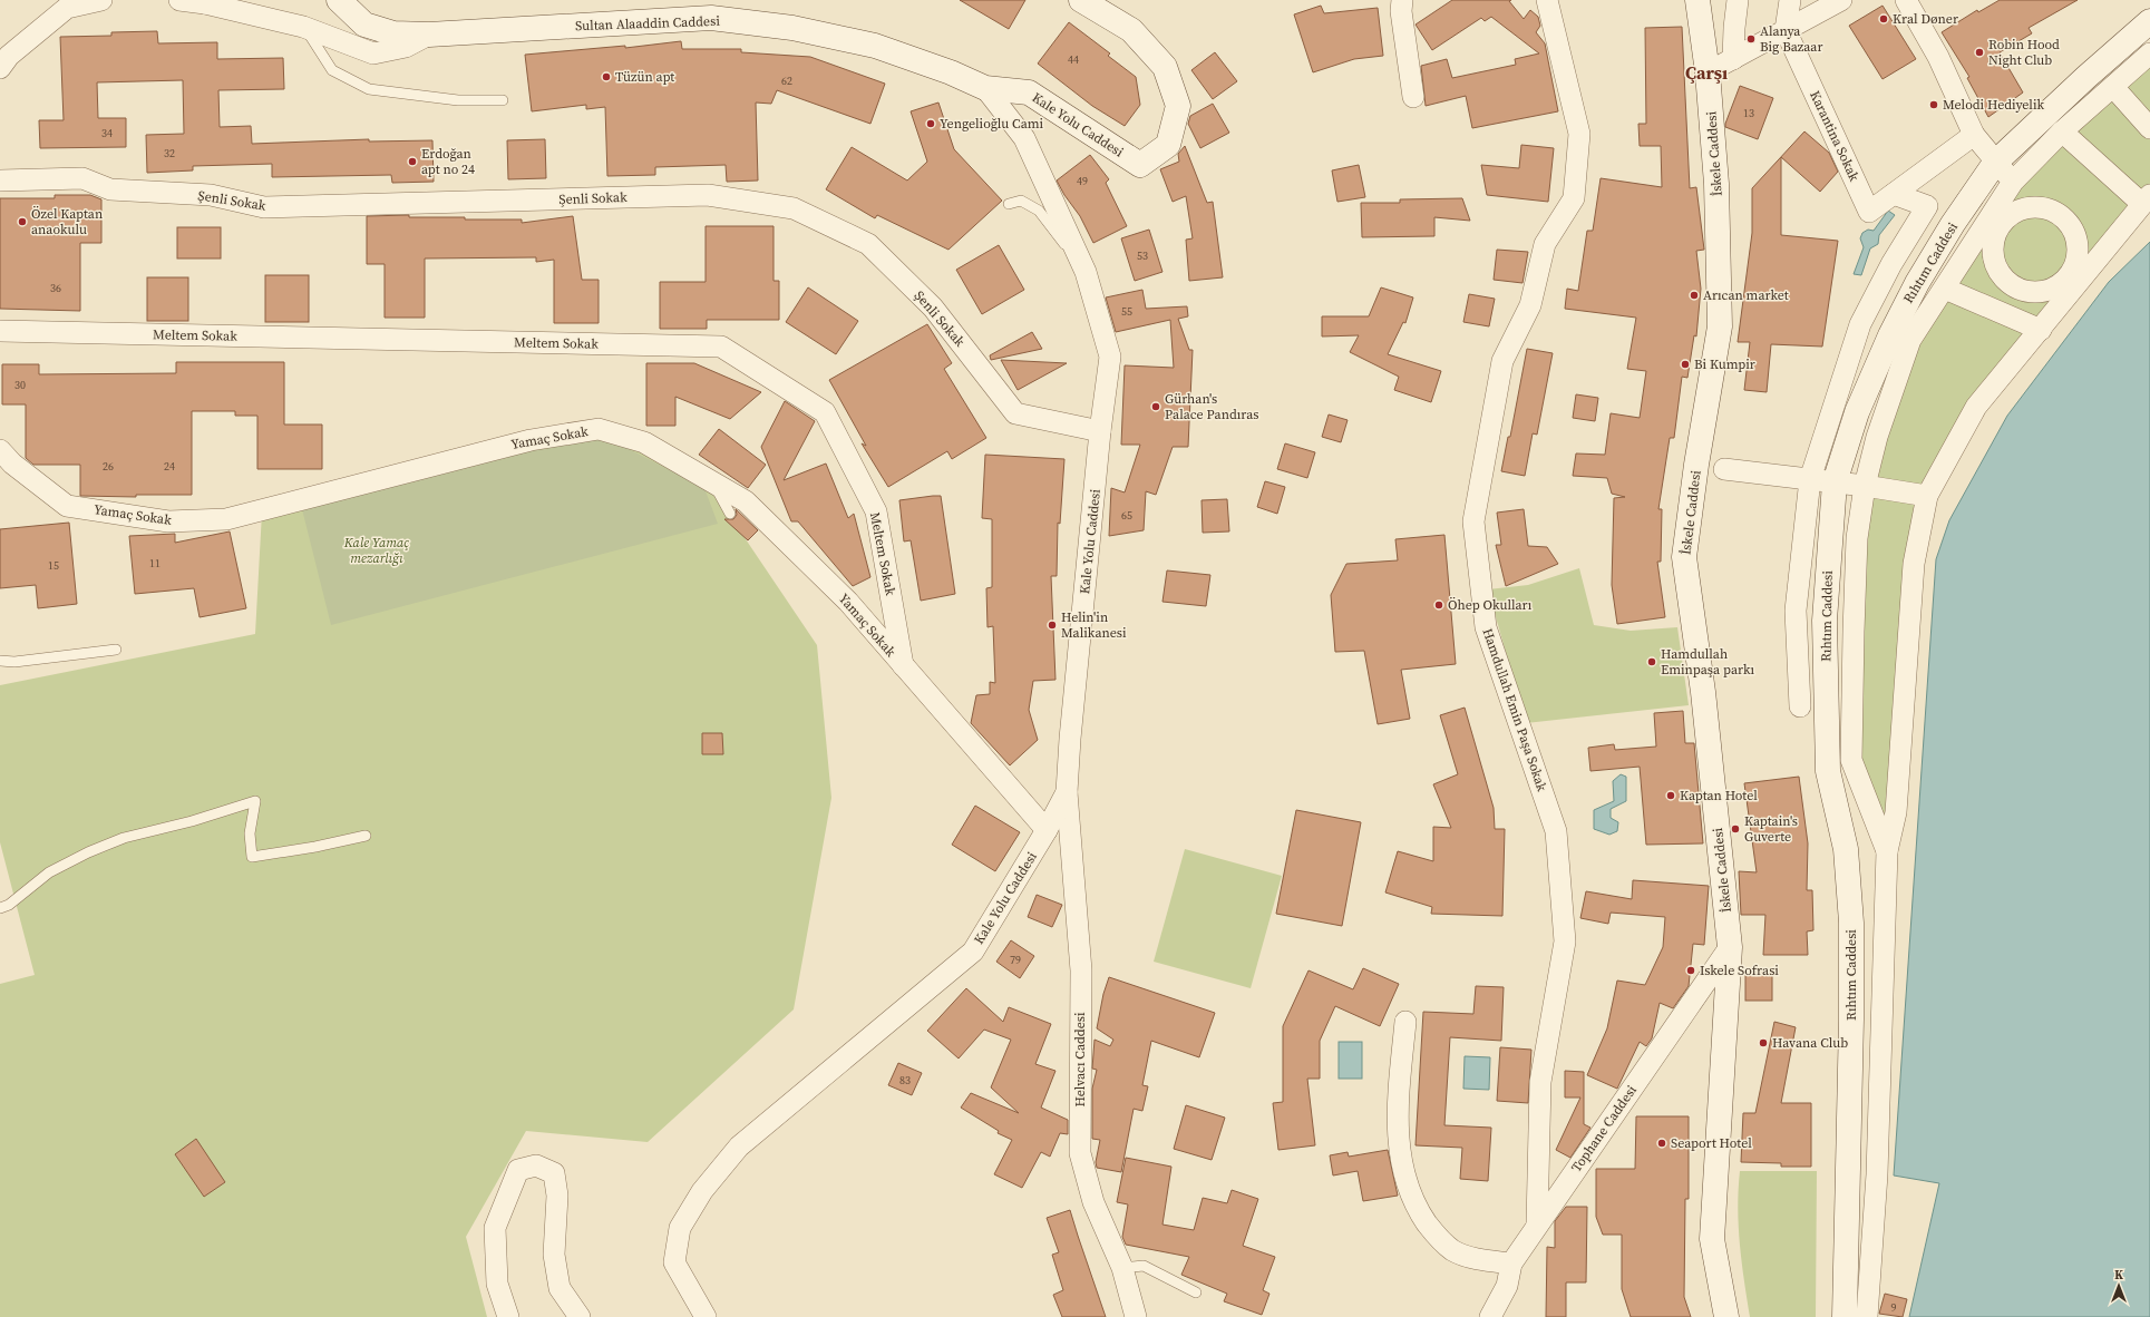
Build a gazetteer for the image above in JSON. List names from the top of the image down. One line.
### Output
{"streets":{"street":["Sultan Alaaddin Caddesi","Kale Yolu Caddesi","Karantina Sokak","İskele Caddesi","Şenli Sokak","Rıhtım Caddesi","Meltem Sokak","Yamaç Sokak","Hamdullah Emin Paşa Sokak","Helvacı Caddesi","Tophane Caddesi"]},"crossings":[["Sultan Alaaddin Caddesi","Kale Yolu Caddesi"],["Kale Yolu Caddesi","Şenli Sokak"],["Kale Yolu Caddesi","Yamaç Sokak"],["Kale Yolu Caddesi","Helvacı Caddesi"],["İskele Caddesi","Tophane Caddesi"],["Meltem Sokak","Yamaç Sokak"],["Hamdullah Emin Paşa Sokak","Tophane Caddesi"]],"districts":["Çarşı"],"parks":["Kale Yamaç mezarlığı"],"places":["Kral Døner","Alanya Big Bazaar","Robin Hood Night Club","Tüzün apt","Melodi Hediyelik","Yengelioğlu Cami","Erdoğan apt no 24","Özel Kaptan anaokulu","Arıcan market","Bi Kumpir","Gürhan's Palace Pandıras","Öhep Okulları","Helin'in Malikanesi","Hamdullah Eminpaşa parkı","Kaptan Hotel","Kaptain's Guverte","Iskele Sofrasi","Havana Club","Seaport Hotel"],"house_numbers":["44","62","13","34","32","49","53","36","55","30","26","24","65","11","15","79","83","9"],"north":"top"}
